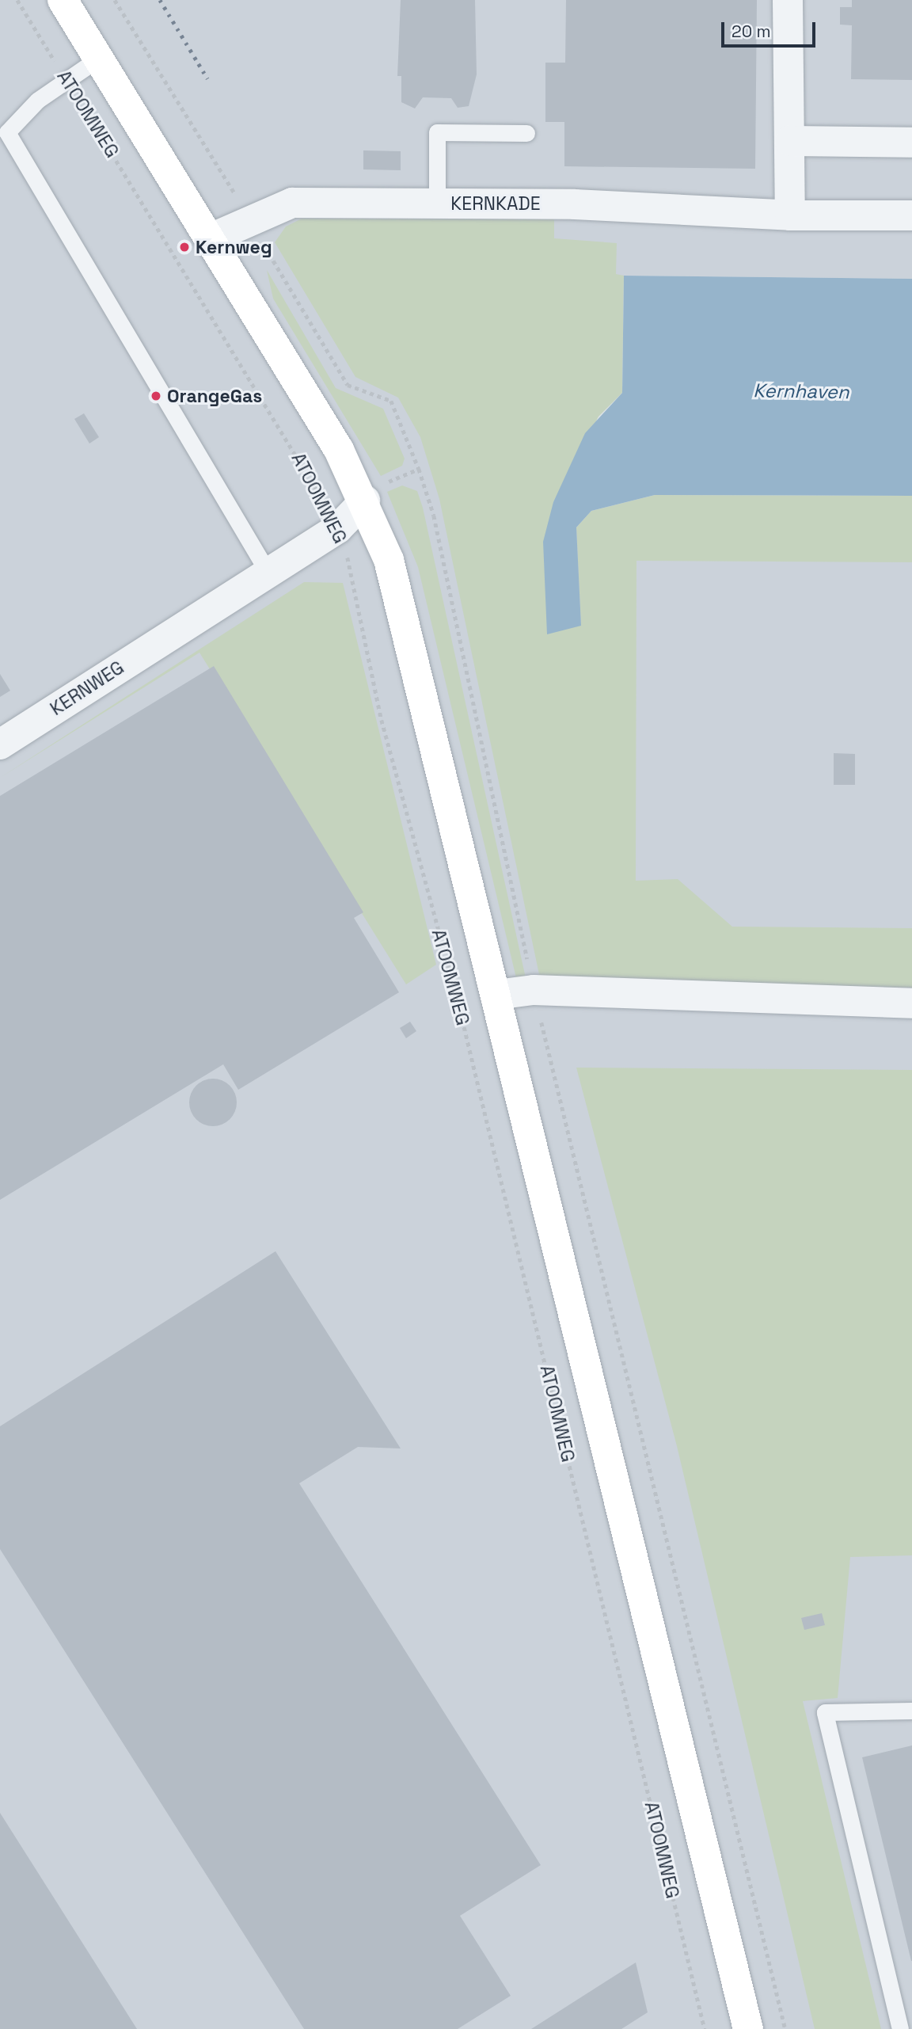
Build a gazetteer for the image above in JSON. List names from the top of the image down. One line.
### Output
{"streets":{"street":["ATOOMWEG","KERNKADE","KERNWEG"]},"crossings":[["ATOOMWEG","KERNKADE"],["ATOOMWEG","KERNWEG"]],"water":["Kernhaven"],"places":["Kernweg","OrangeGas"],"scale_bar":"20 m"}
